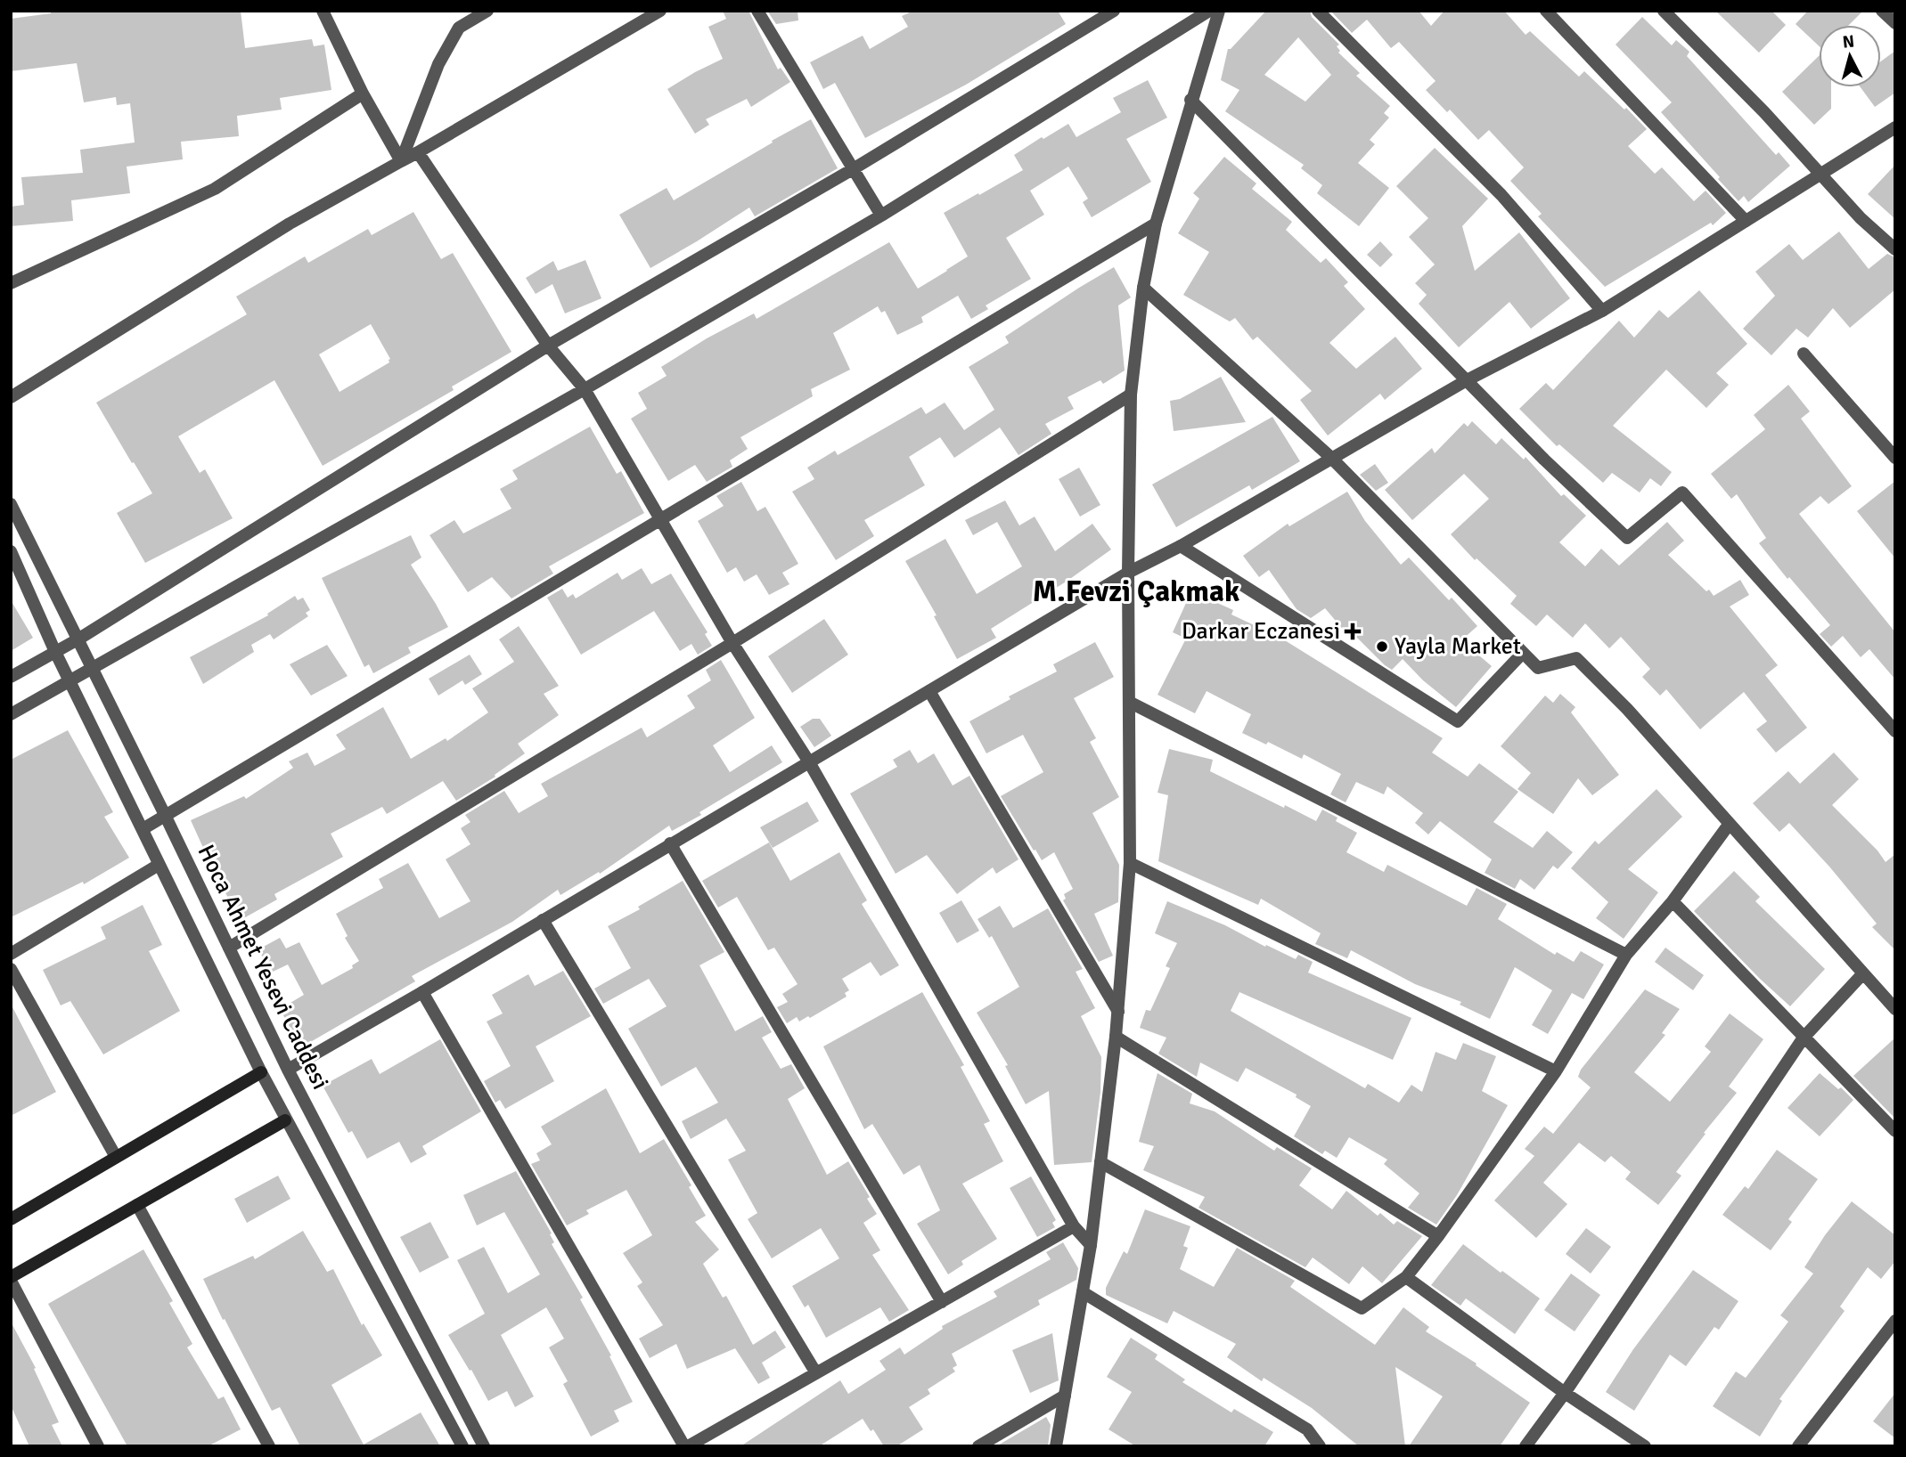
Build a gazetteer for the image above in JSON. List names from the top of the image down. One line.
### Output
{"streets":{"street":["Hoca Ahmet Yesevi Caddesi"]},"districts":["M.Fevzi Çakmak"],"places":{"health":["Darkar Eczanesi"],"other":["Yayla Market"]},"north":"top"}
